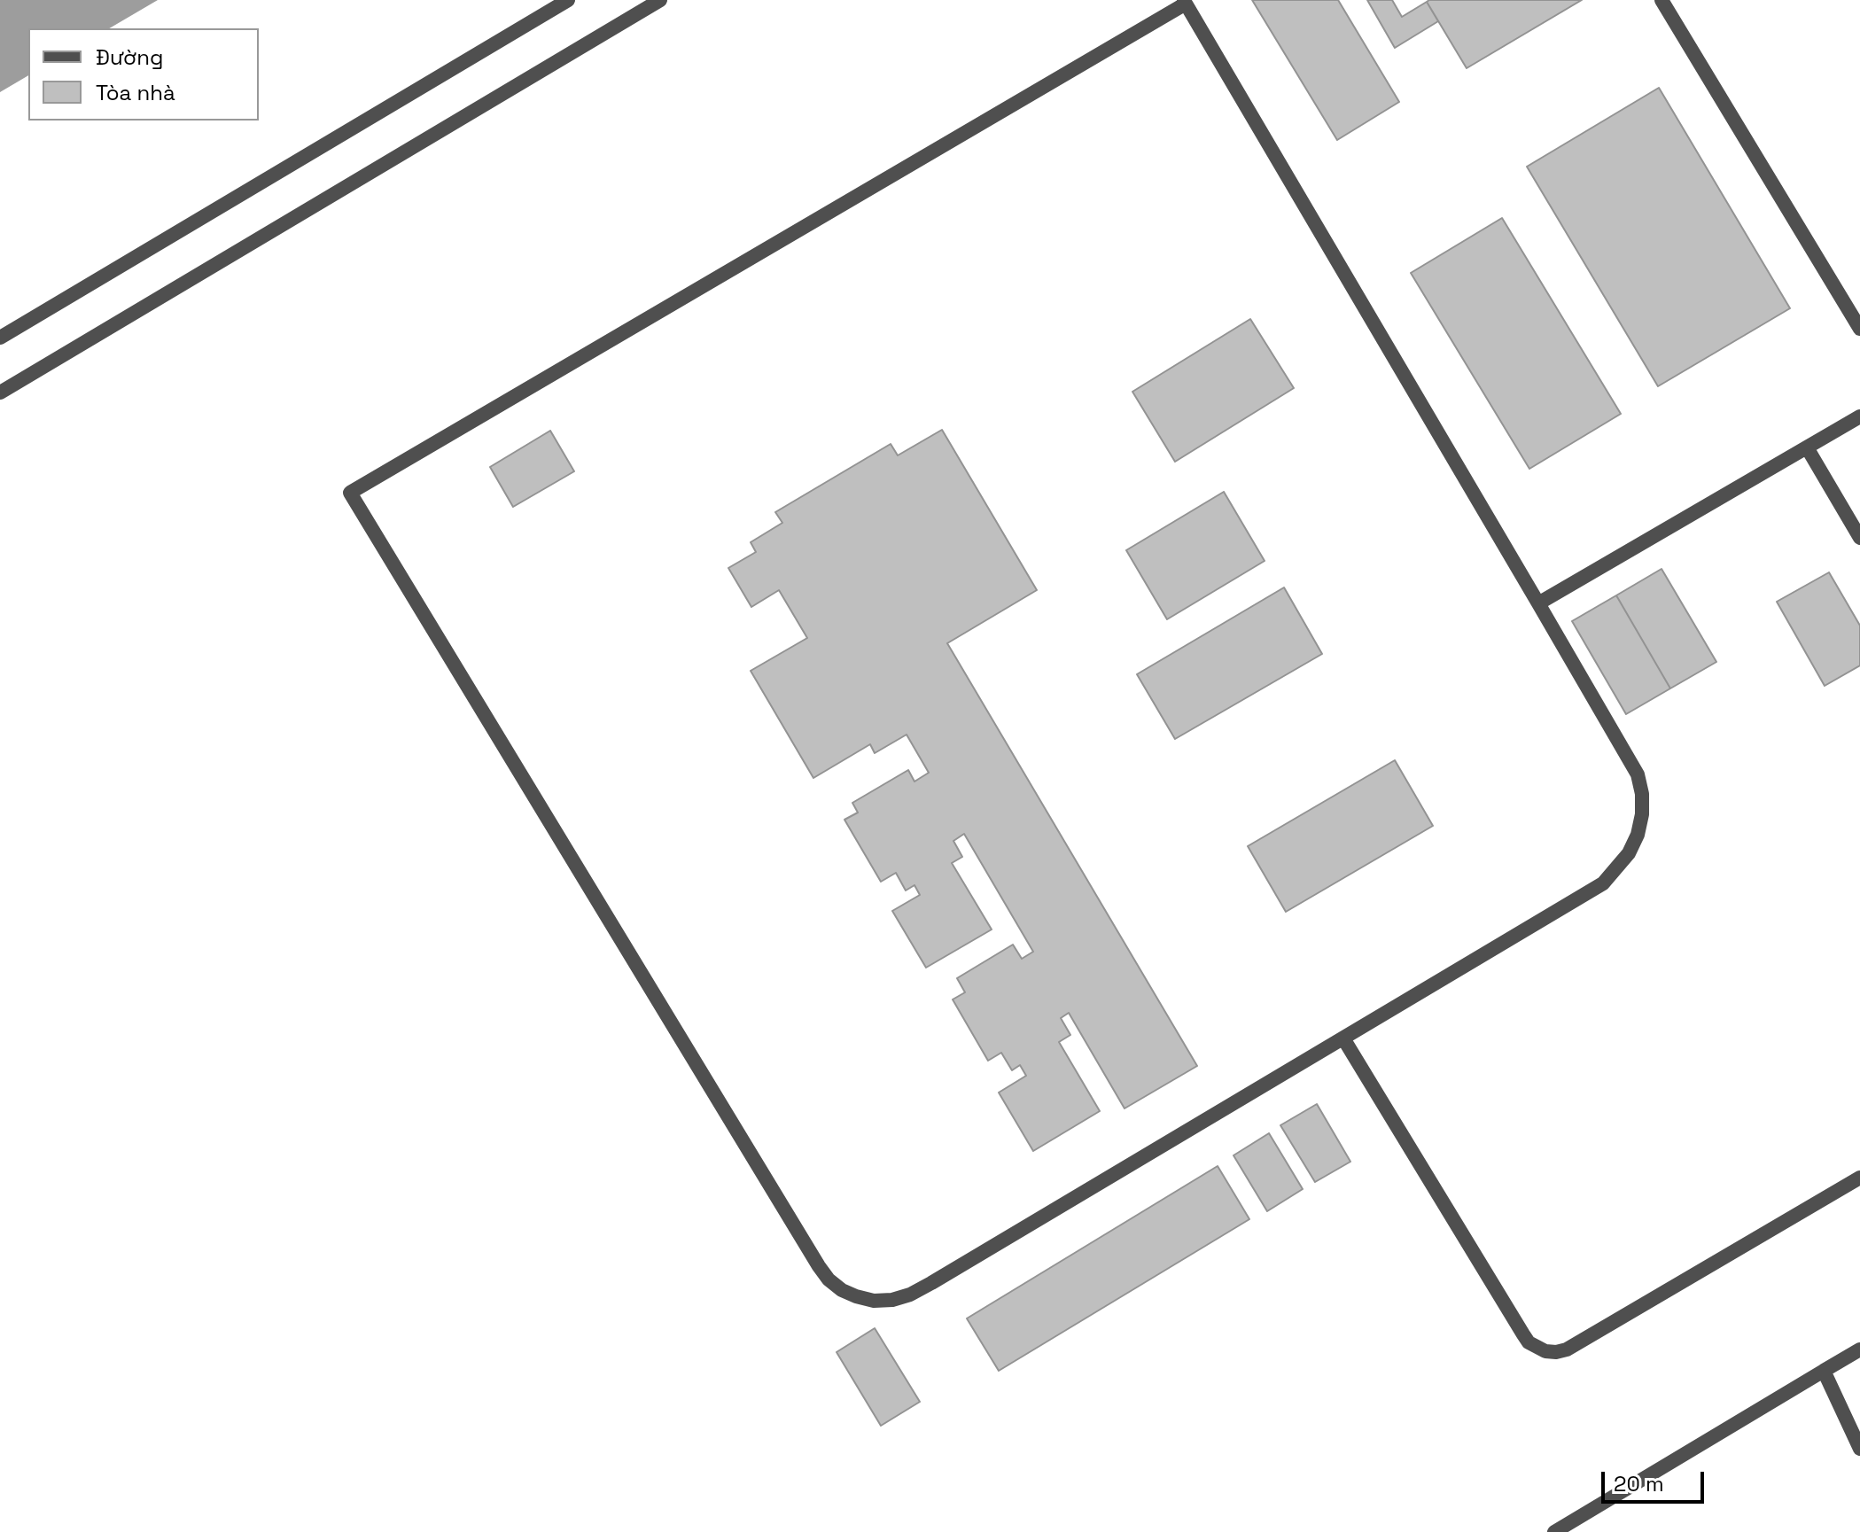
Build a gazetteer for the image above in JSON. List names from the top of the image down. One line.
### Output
{"legend":["Đường","Tòa nhà"],"scale_bar":"20 m"}
